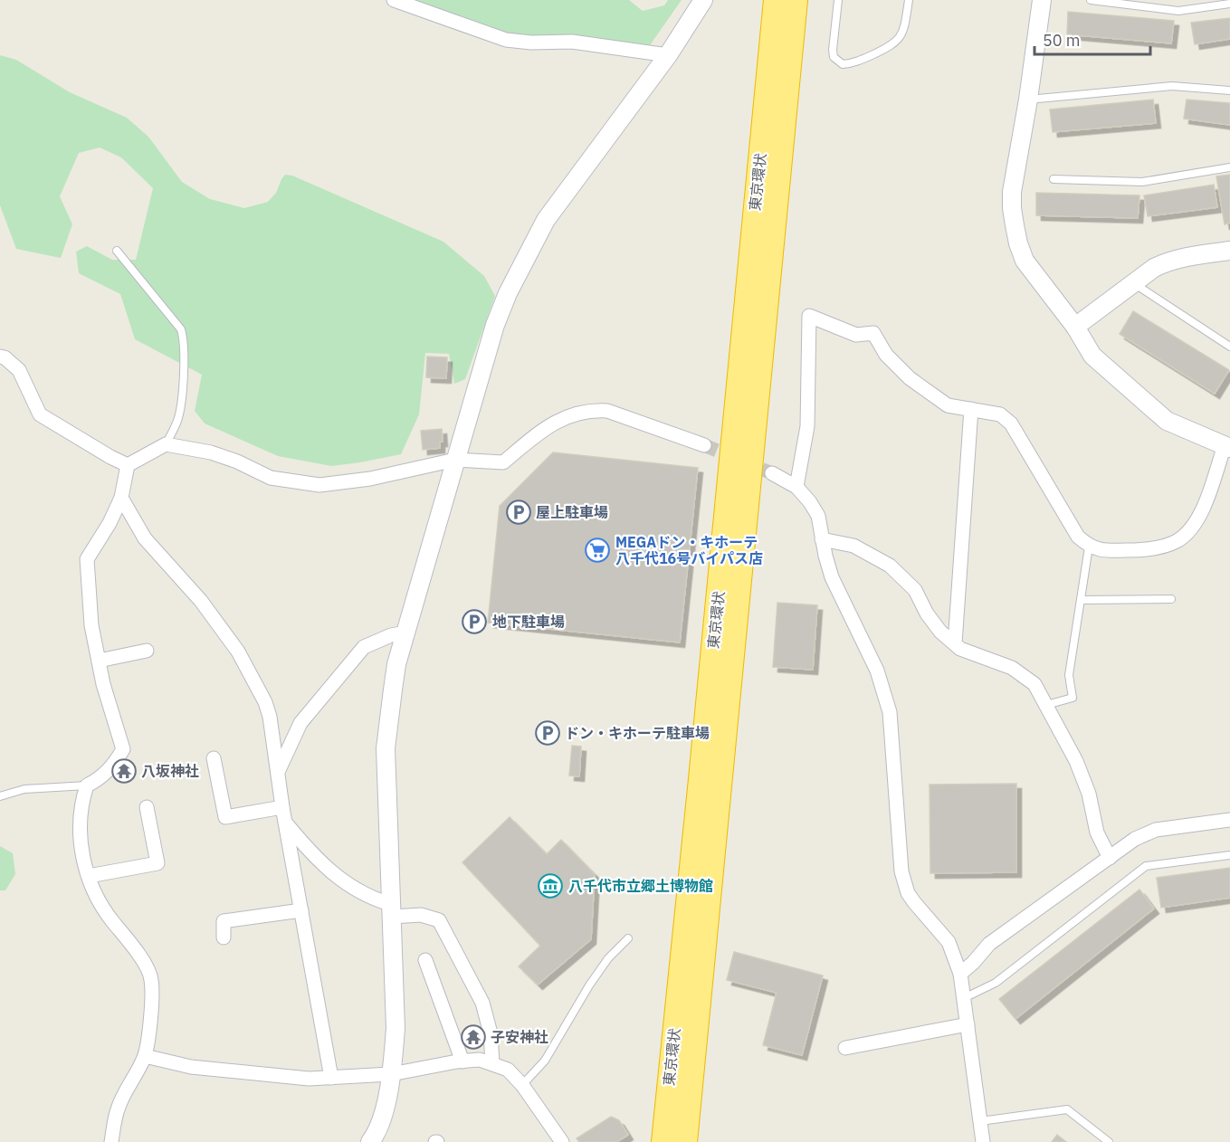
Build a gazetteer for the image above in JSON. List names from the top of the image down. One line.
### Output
{"streets":{"highway":["東京環状"]},"places":{"parking":["屋上駐車場","地下駐車場","ドン・キホーテ駐車場"],"supermarket":["MEGAドン・キホーテ 八千代16号バイパス店"],"temple":["八坂神社","子安神社"],"museum":["八千代市立郷土博物館"]},"scale_bar":"50 m"}
